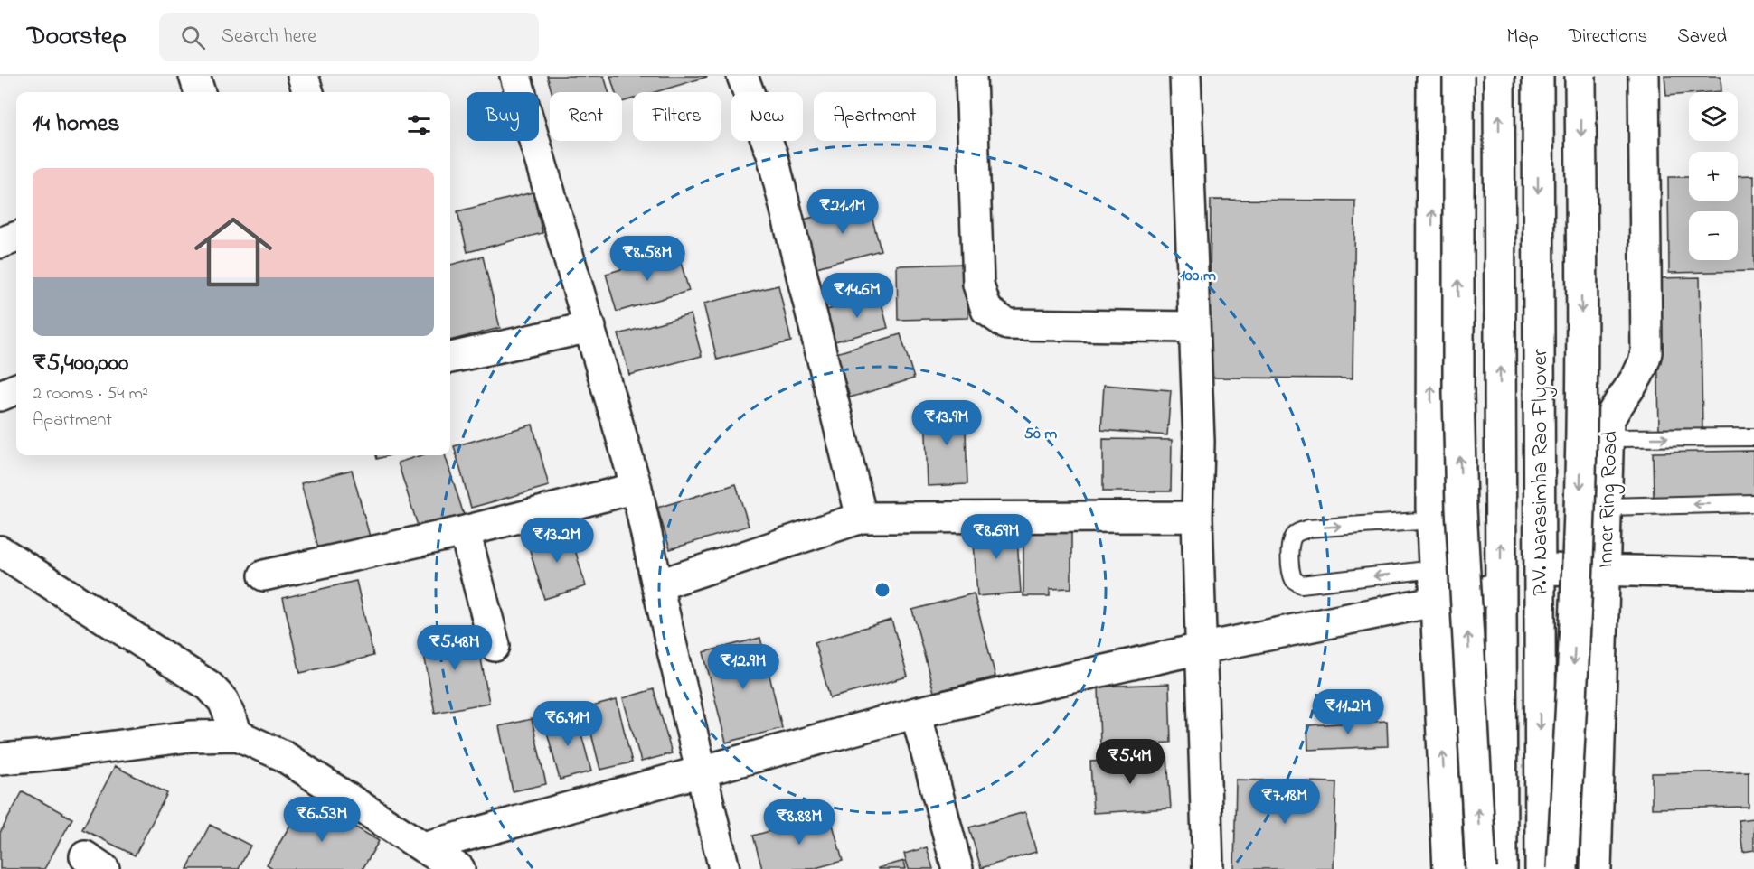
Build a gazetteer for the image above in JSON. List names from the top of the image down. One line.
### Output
{"streets":{"main road":["P.V. Narasimha Rao Flyover","Inner Ring Road"]},"page":{"header":"Doorstep","search":"Search here","nav":["Map","Directions","Saved"],"map_buttons":["+","−"],"chip":["Buy","Rent","Filters","New","Apartment"],"heading":"14 homes","list":[{"name":"₹5,400,000","note":"2 rooms · 54 m² · Apartment"}],"price":["₹21.1M","₹8.58M","₹14.6M","₹13.9M","₹8.69M","₹13.2M","₹5.48M","₹12.9M","₹11.2M","₹6.91M","₹5.4M","₹7.18M","₹6.53M","₹8.88M"]},"rings":["100 m","50 m"]}
